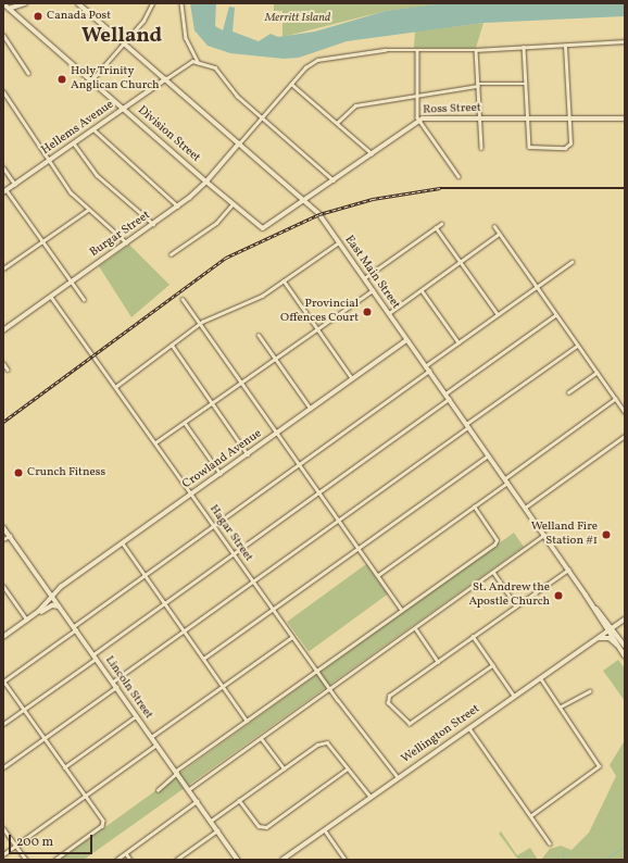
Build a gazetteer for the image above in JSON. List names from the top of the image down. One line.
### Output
{"streets":{"main road":["Ross Street","Hellems Avenue","Division Street","Burgar Street","East Main Street","Crowland Avenue","Lincoln Street","Wellington Street"],"street":["Hagar Street"]},"crossings":[["Ross Street","Division Street"],["Ross Street","East Main Street"],["Hellems Avenue","Division Street"],["Hellems Avenue","East Main Street"],["Division Street","Burgar Street"],["Division Street","East Main Street"],["Burgar Street","East Main Street"],["Burgar Street","Hagar Street"],["East Main Street","Crowland Avenue"],["East Main Street","Wellington Street"],["Crowland Avenue","Hagar Street"],["Crowland Avenue","Lincoln Street"],["Hagar Street","Wellington Street"]],"districts":["Welland"],"parks":["Merritt Island"],"places":["Canada Post","Holy Trinity Anglican Church","Provincial Offences Court","Crunch Fitness","Welland Fire Station #1","St. Andrew the Apostle Church"],"scale_bar":"200 m"}
